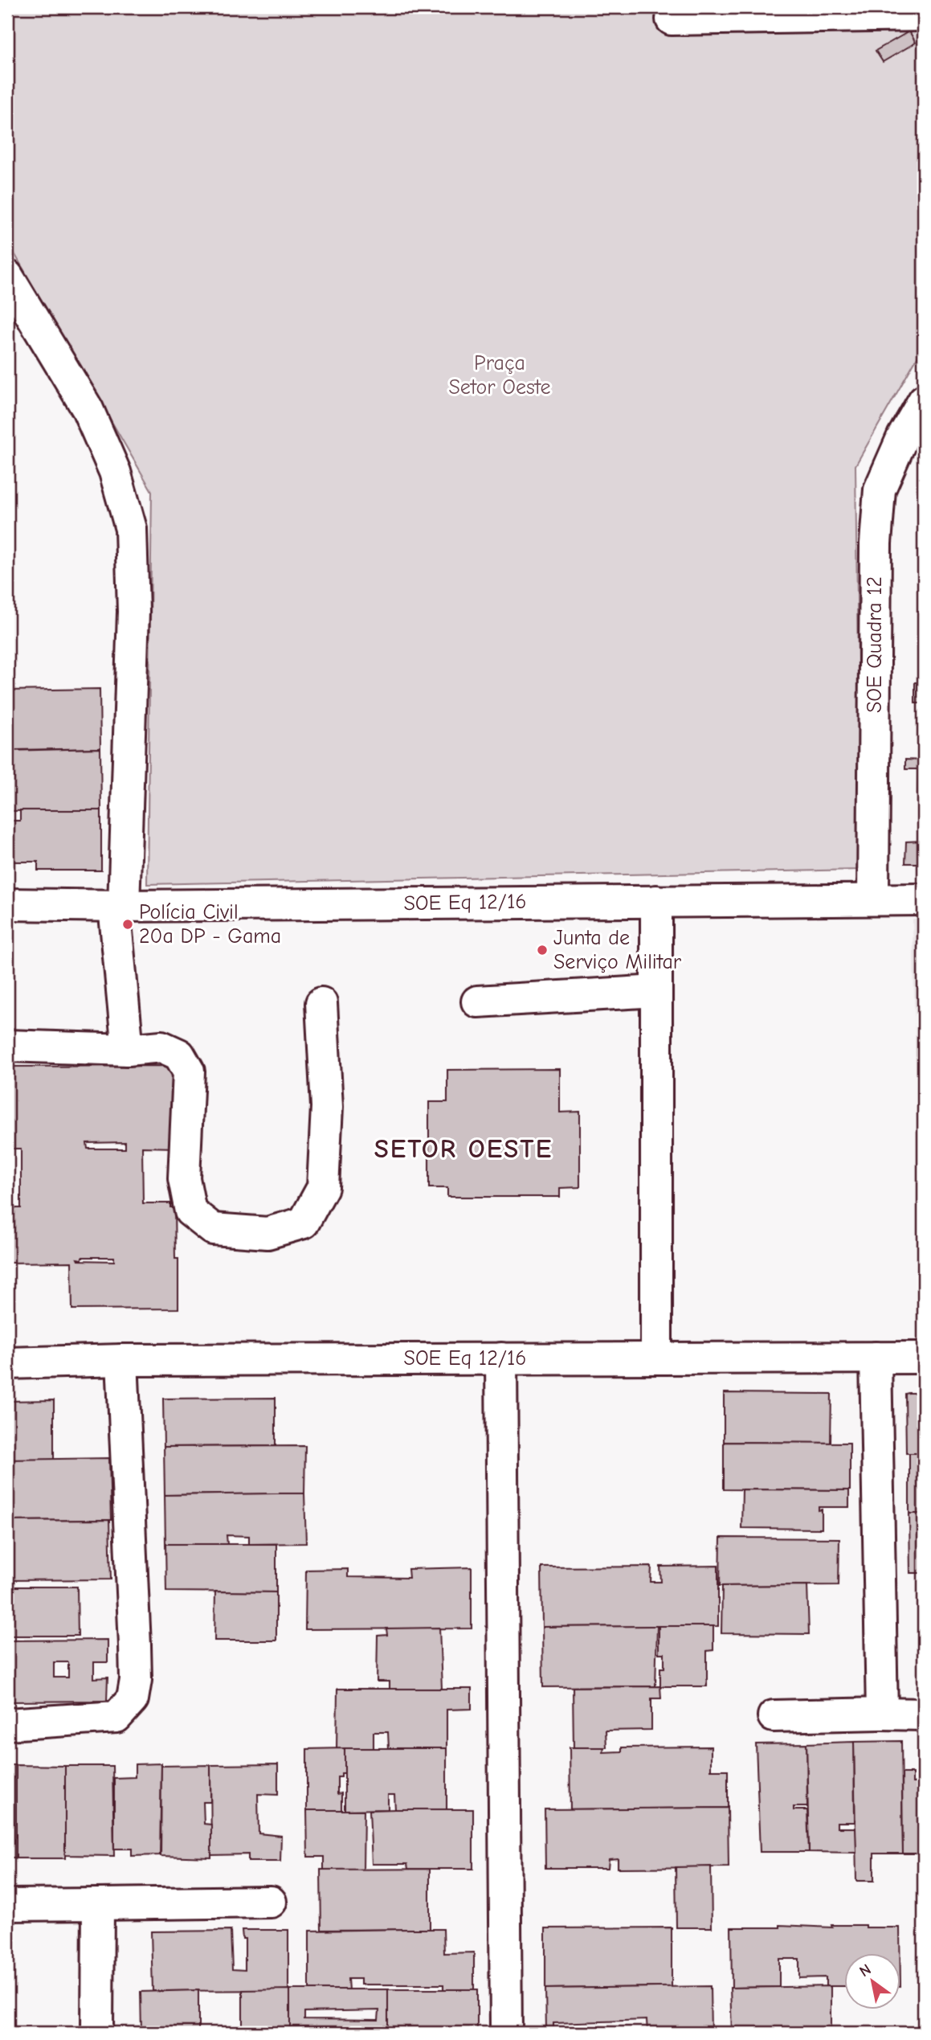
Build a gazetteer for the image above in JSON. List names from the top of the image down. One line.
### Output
{"streets":{"street":["SOE Quadra 12","SOE Eq 12/16"]},"crossings":[["SOE Quadra 12","SOE Eq 12/16"]],"districts":["SETOR OESTE"],"parks":["Praça Setor Oeste"],"places":["Polícia Civil 20a DP - Gama","Junta de Serviço Militar"],"north":"top left"}
